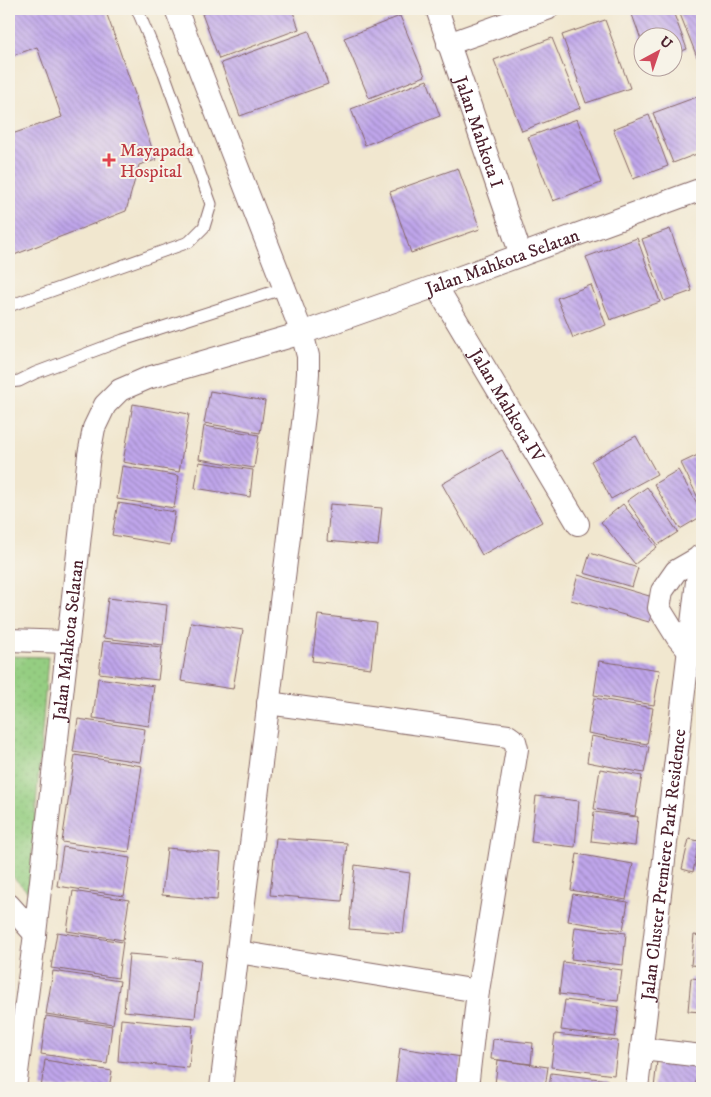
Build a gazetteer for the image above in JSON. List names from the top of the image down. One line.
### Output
{"streets":{"street":["Jalan Mahkota I","Jalan Mahkota Selatan","Jalan Mahkota IV","Jalan Cluster Premiere Park Residence"]},"crossings":[["Jalan Mahkota I","Jalan Mahkota Selatan"],["Jalan Mahkota Selatan","Jalan Mahkota IV"]],"places":{"health":["Mayapada Hospital"]},"north":"top right"}
